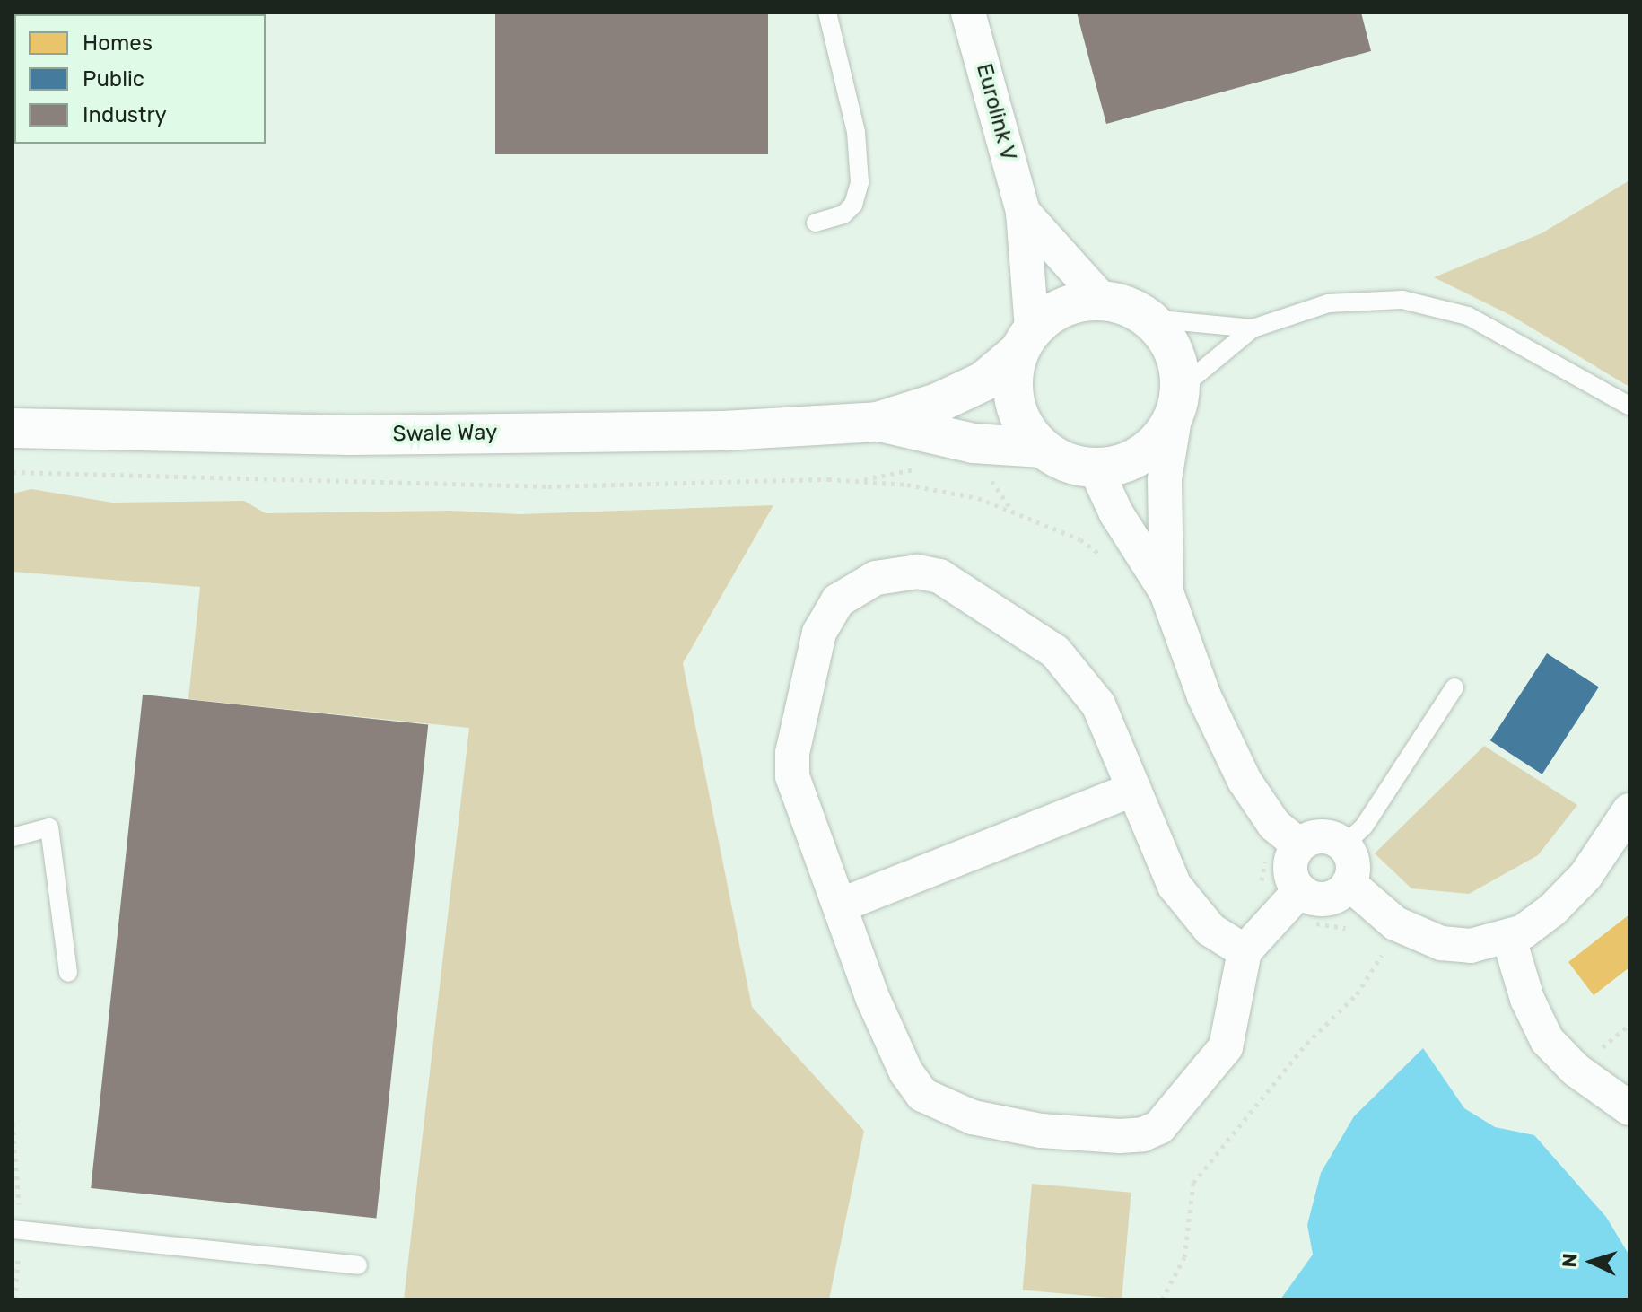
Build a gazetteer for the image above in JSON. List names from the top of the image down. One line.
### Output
{"streets":{"street":["Eurolink V","Swale Way"]},"crossings":[["Eurolink V","Swale Way"]],"legend":["Homes","Public","Industry"],"north":"left"}
